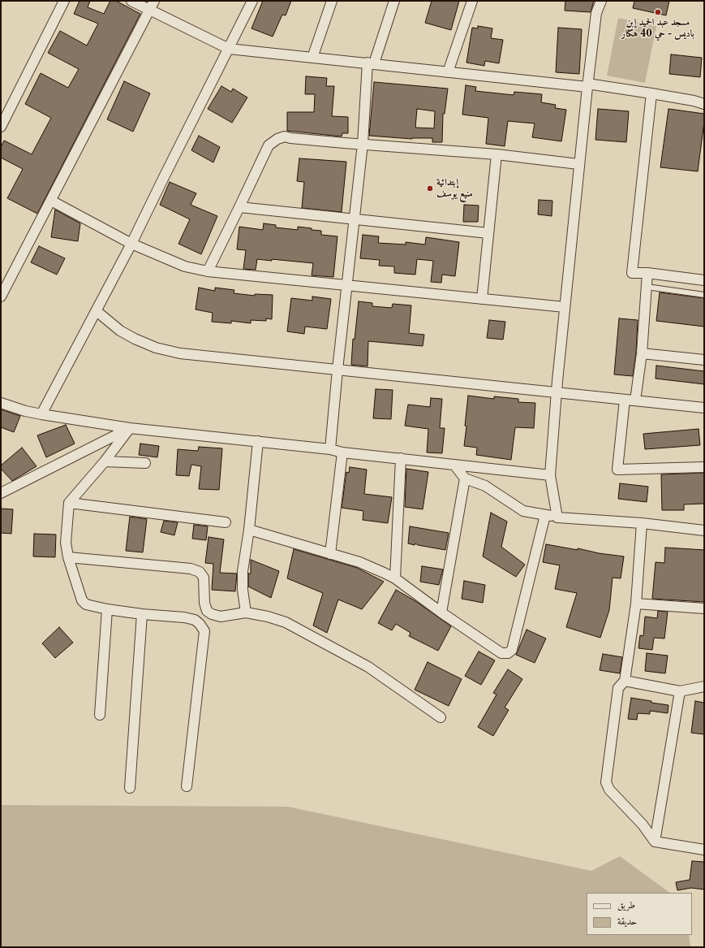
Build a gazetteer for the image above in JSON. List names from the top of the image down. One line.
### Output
{"places":["مسجد عبد الحميد إبن باديس - حي 40 هكتار","إبتدائية منيع يوسف"],"legend":["طريق","حديقة"]}
